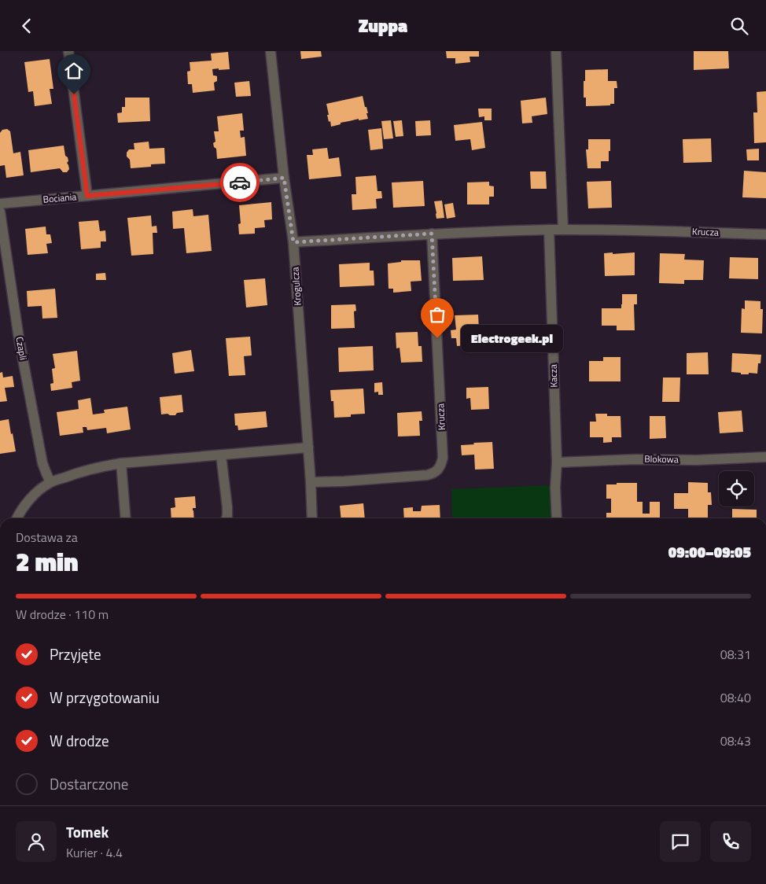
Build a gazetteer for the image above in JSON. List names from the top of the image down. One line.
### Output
{"streets":{"street":["Bociania","Krucza","Krogulcza","Czapli","Kacza","Blokowa"]},"crossings":[["Bociania","Krogulcza"],["Krucza","Krogulcza"],["Krucza","Kacza"],["Kacza","Blokowa"]],"places":["Electrogeek.pl"],"page":{"header":"Zuppa","bubble":"Electrogeek.pl","heading":["2 min","Dostawa za","09:00–09:05"],"panel":["Tomek","Kurier · 4.4"],"bar":"W drodze · 110 m","list":[["Przyjęte","08:31"],["W przygotowaniu","08:40"],["W drodze","08:43"],"Dostarczone"]}}
